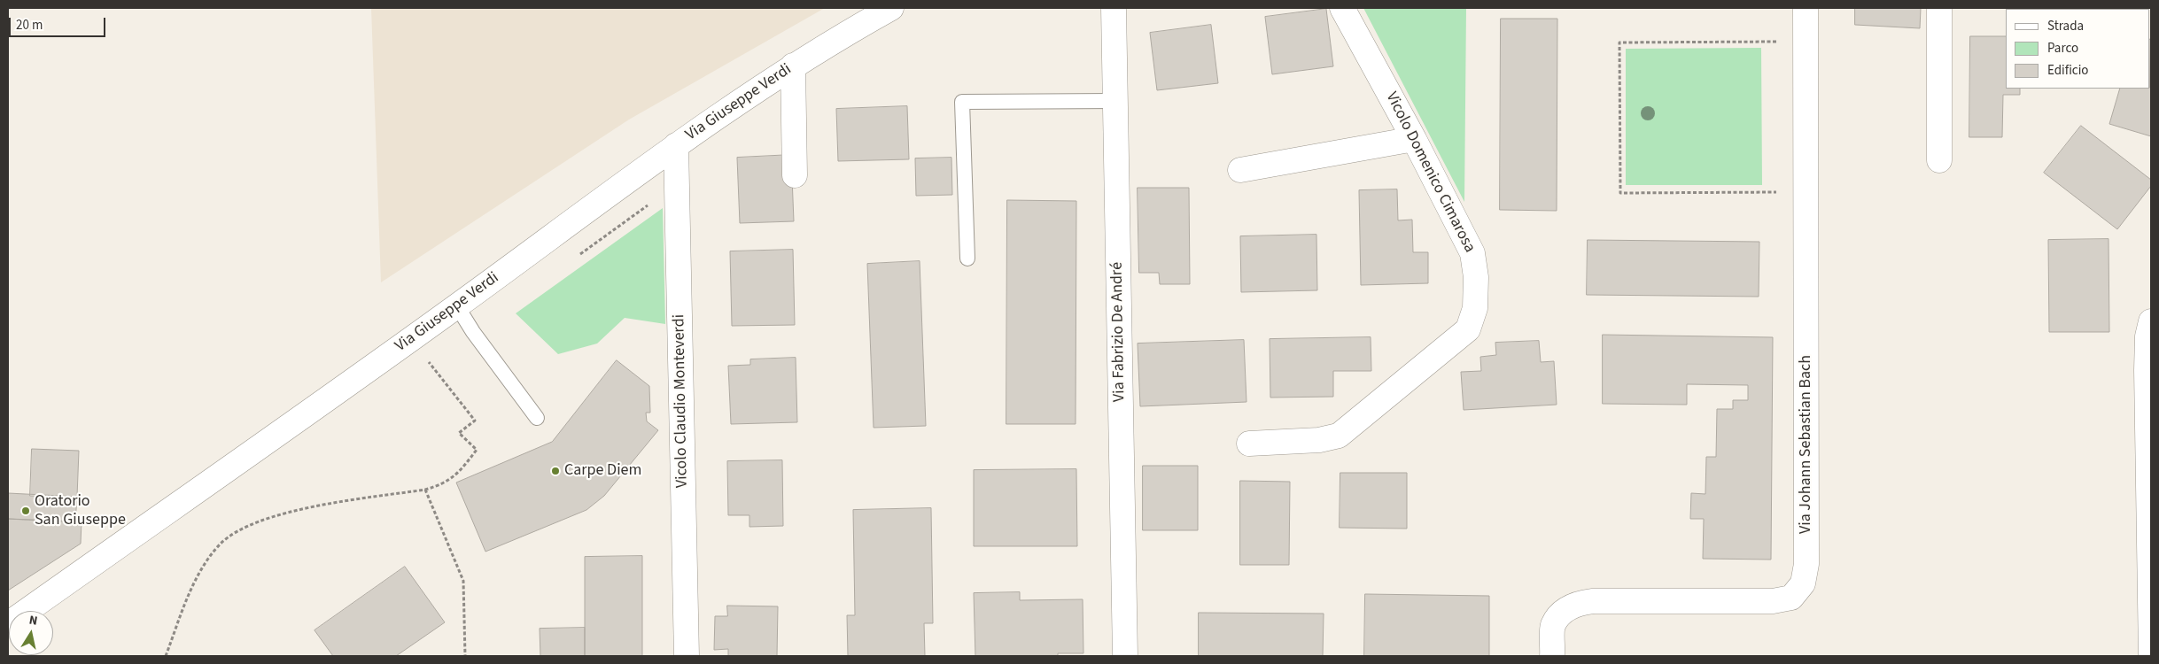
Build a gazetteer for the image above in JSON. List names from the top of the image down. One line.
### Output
{"streets":{"street":["Via Giuseppe Verdi","Vicolo Domenico Cimarosa","Via Fabrizio De André","Vicolo Claudio Monteverdi","Via Johann Sebastian Bach"]},"crossings":[["Via Giuseppe Verdi","Vicolo Claudio Monteverdi"]],"places":["Carpe Diem","Oratorio San Giuseppe"],"legend":["Strada","Parco","Edificio"],"scale_bar":"20 m","north":"top"}
